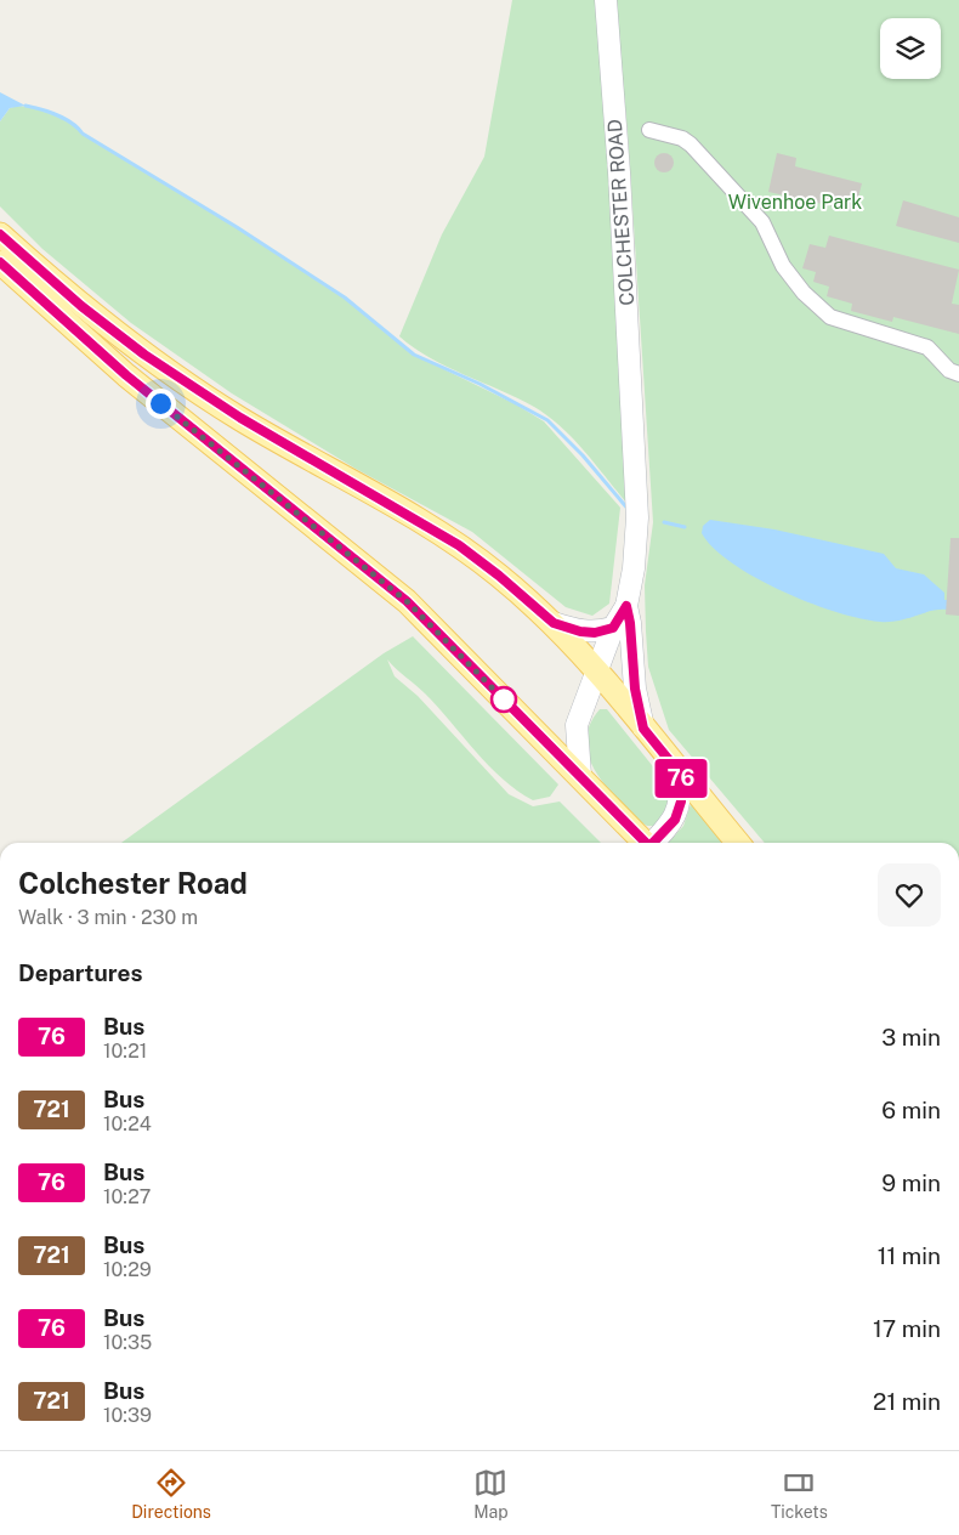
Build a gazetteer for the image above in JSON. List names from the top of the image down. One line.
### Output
{"streets":{"main road":["COLCHESTER ROAD"]},"parks":["Wivenhoe Park"],"lines":["bus line 76"],"page":{"on_map":"76","heading":[["Colchester Road","Walk · 3 min · 230 m"],"Departures"],"list":[{"mark":"76","name":"Bus","note":"10:21","value":"3 min"},{"mark":"721","name":"Bus","note":"10:24","value":"6 min"},{"mark":"76","name":"Bus","note":"10:27","value":"9 min"},{"mark":"721","name":"Bus","note":"10:29","value":"11 min"},{"mark":"76","name":"Bus","note":"10:35","value":"17 min"},{"mark":"721","name":"Bus","note":"10:39","value":"21 min"}],"tabs":["Directions","Map","Tickets"]}}
